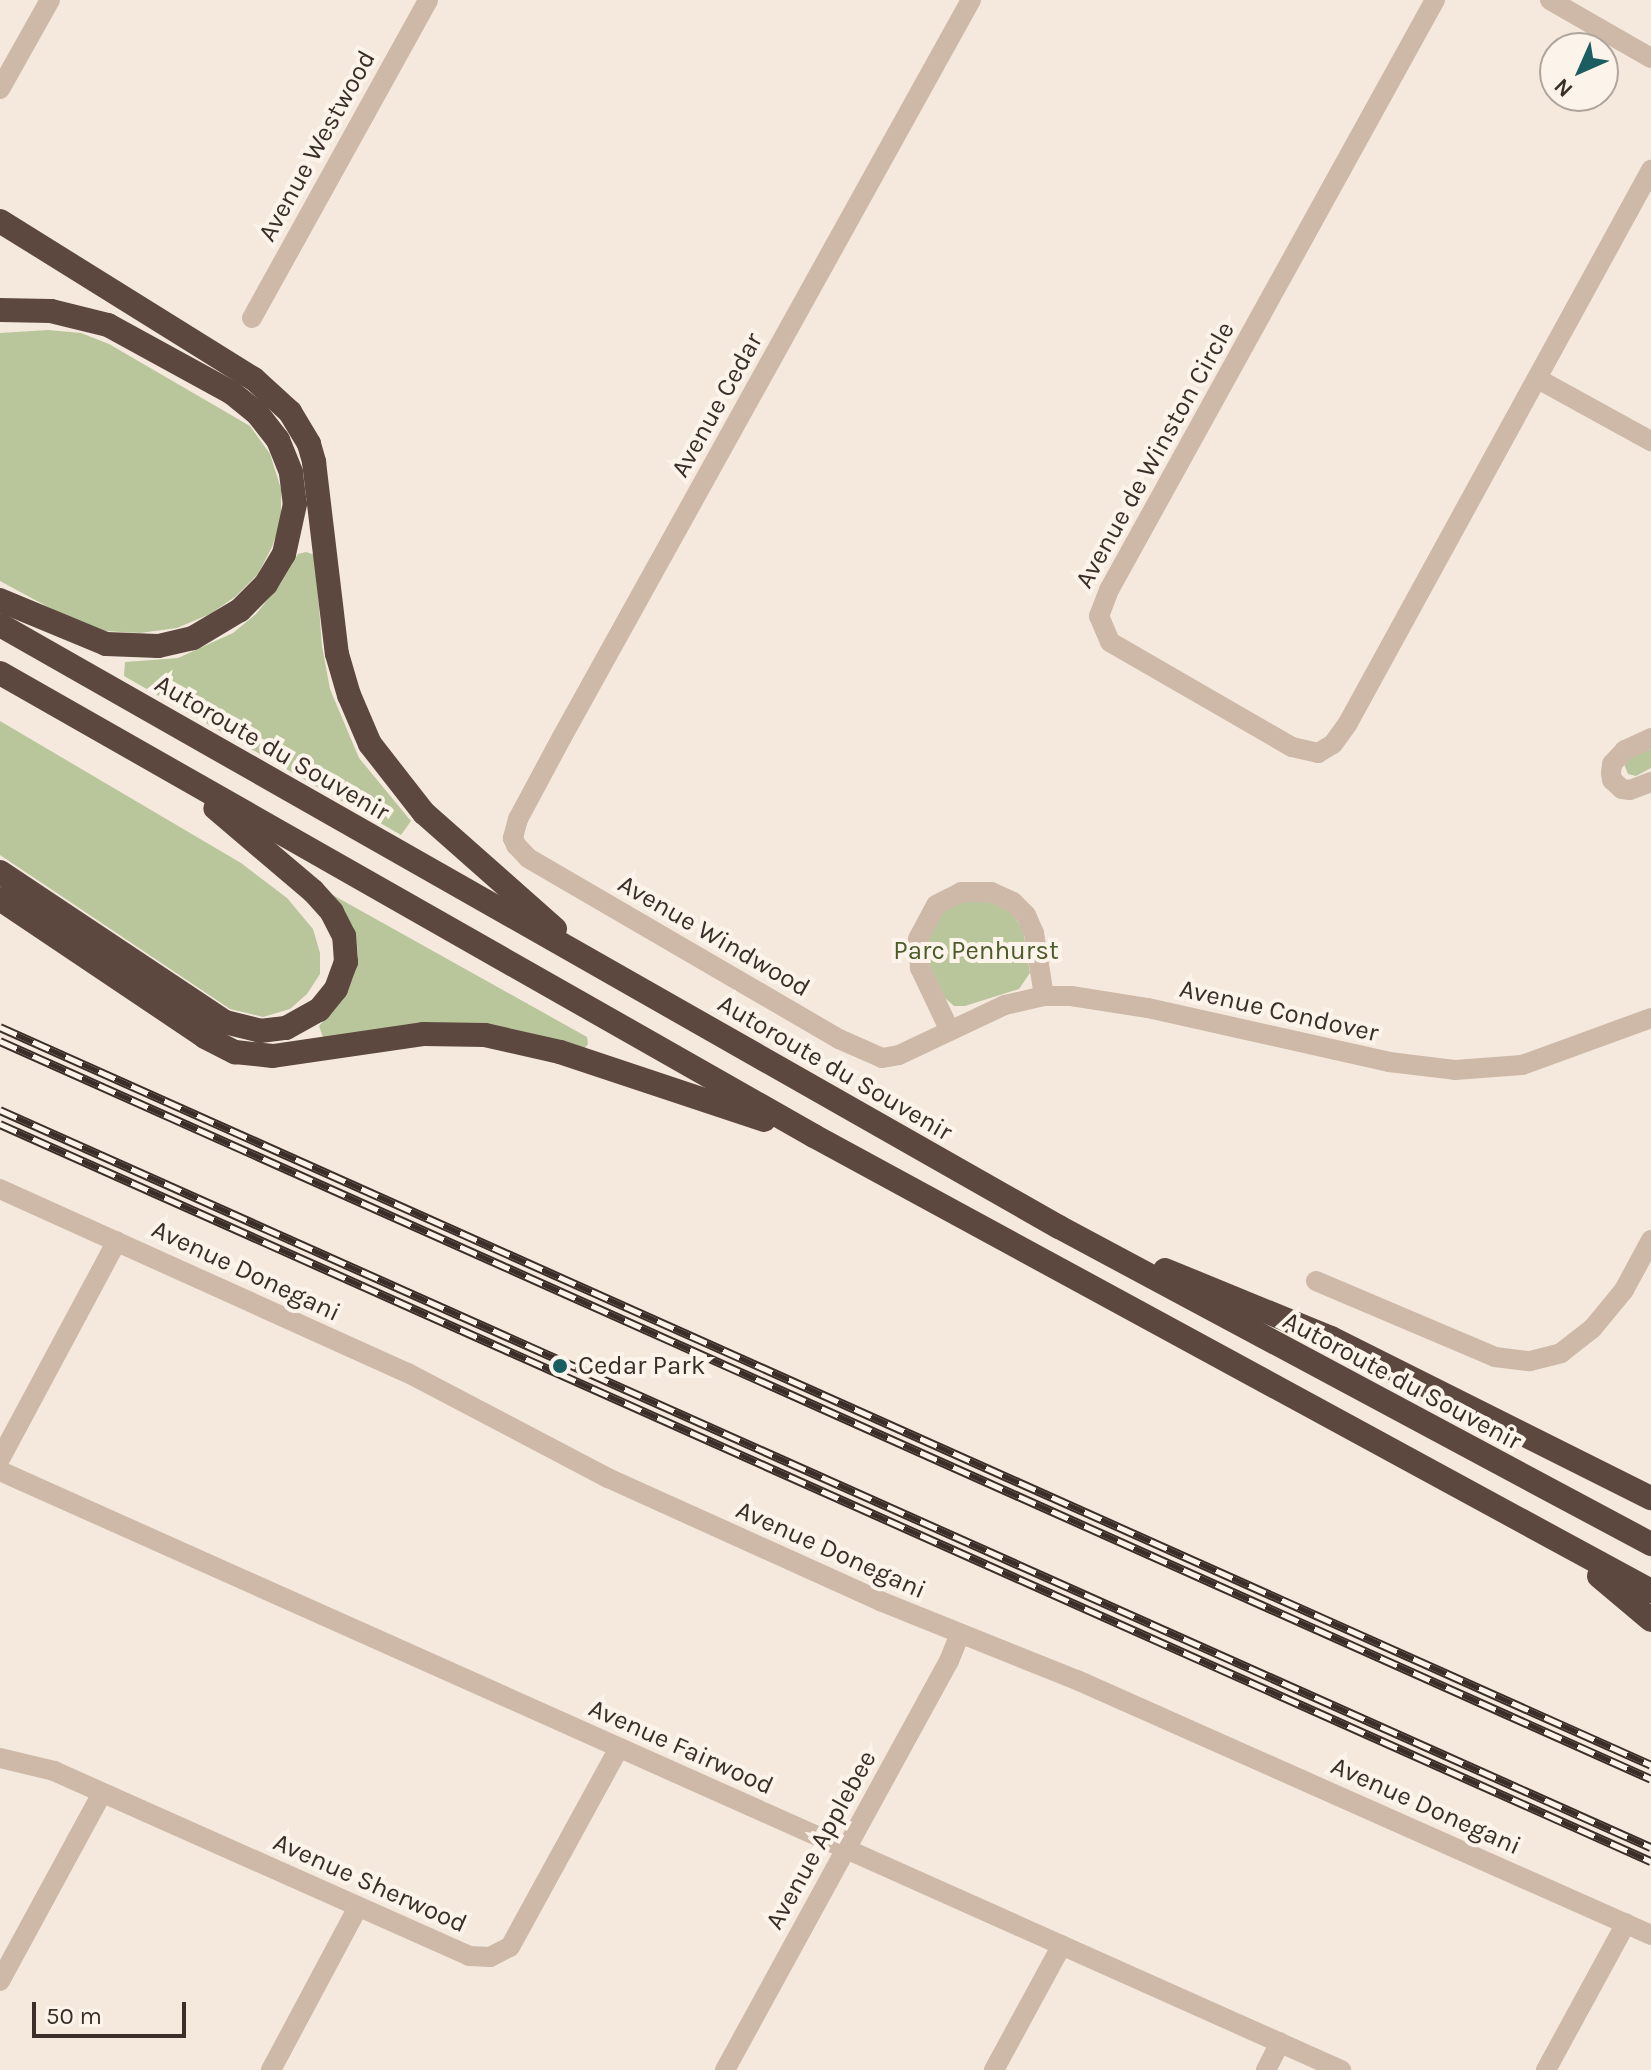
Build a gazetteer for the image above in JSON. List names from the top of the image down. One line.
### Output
{"streets":{"highway":["Autoroute du Souvenir"],"street":["Avenue Westwood","Avenue Cedar","Avenue de Winston Circle","Avenue Windwood","Avenue Condover","Avenue Donegani","Avenue Fairwood","Avenue Applebee","Avenue Sherwood"]},"crossings":[["Avenue Cedar","Avenue Windwood"],["Avenue Windwood","Avenue Condover"],["Avenue Donegani","Avenue Applebee"],["Avenue Fairwood","Avenue Applebee"],["Avenue Fairwood","Avenue Sherwood"]],"parks":["Parc Penhurst"],"places":["Cedar Park"],"scale_bar":"50 m","north":"bottom left"}
